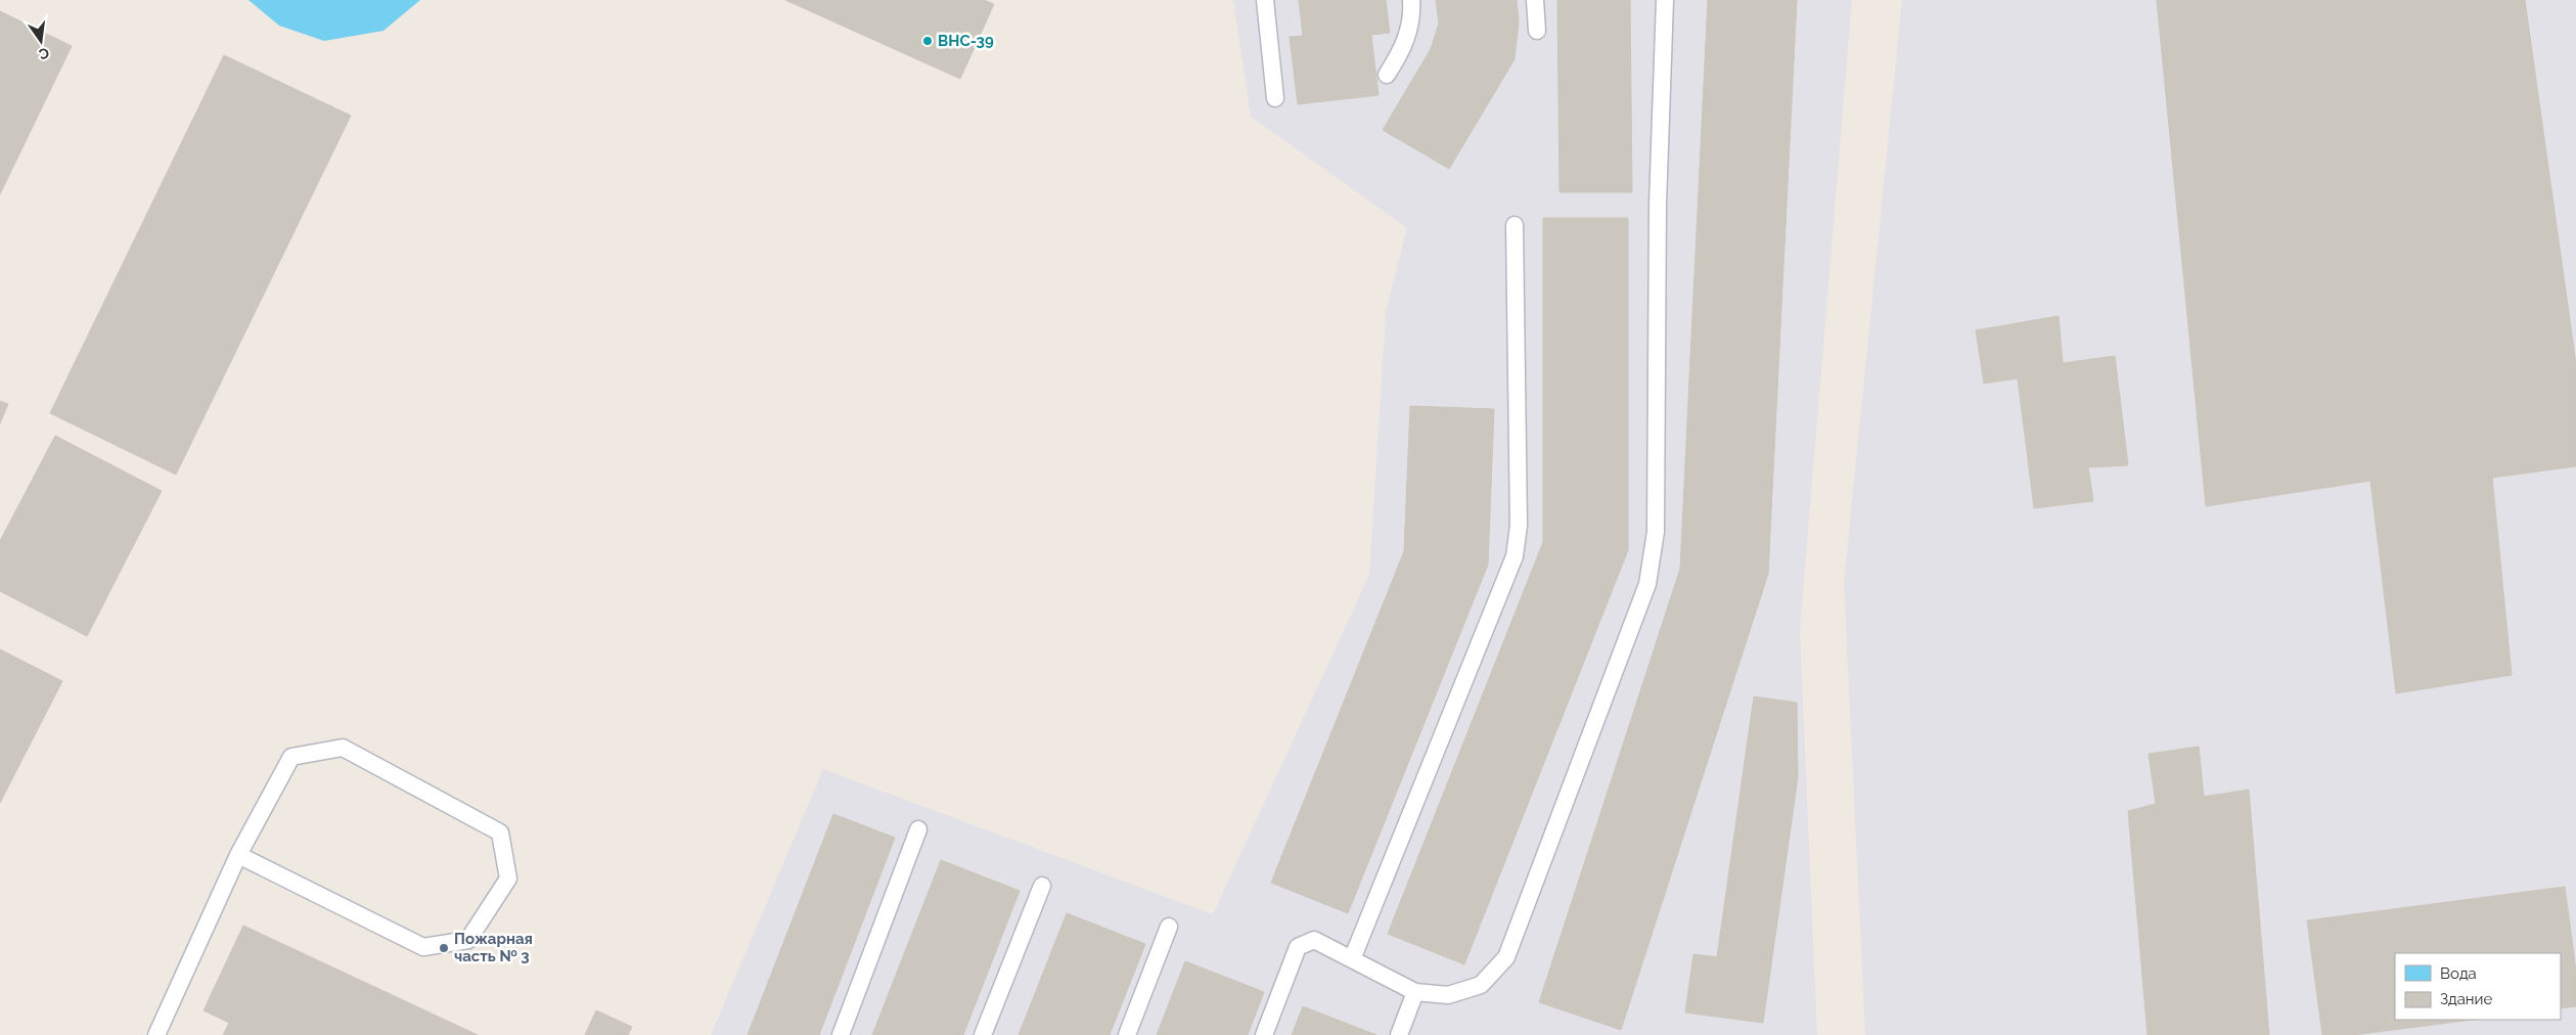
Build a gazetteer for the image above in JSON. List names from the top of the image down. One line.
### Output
{"places":["ВНС-39","Пожарная часть № 3"],"legend":["Вода","Здание"],"north":"bottom"}
